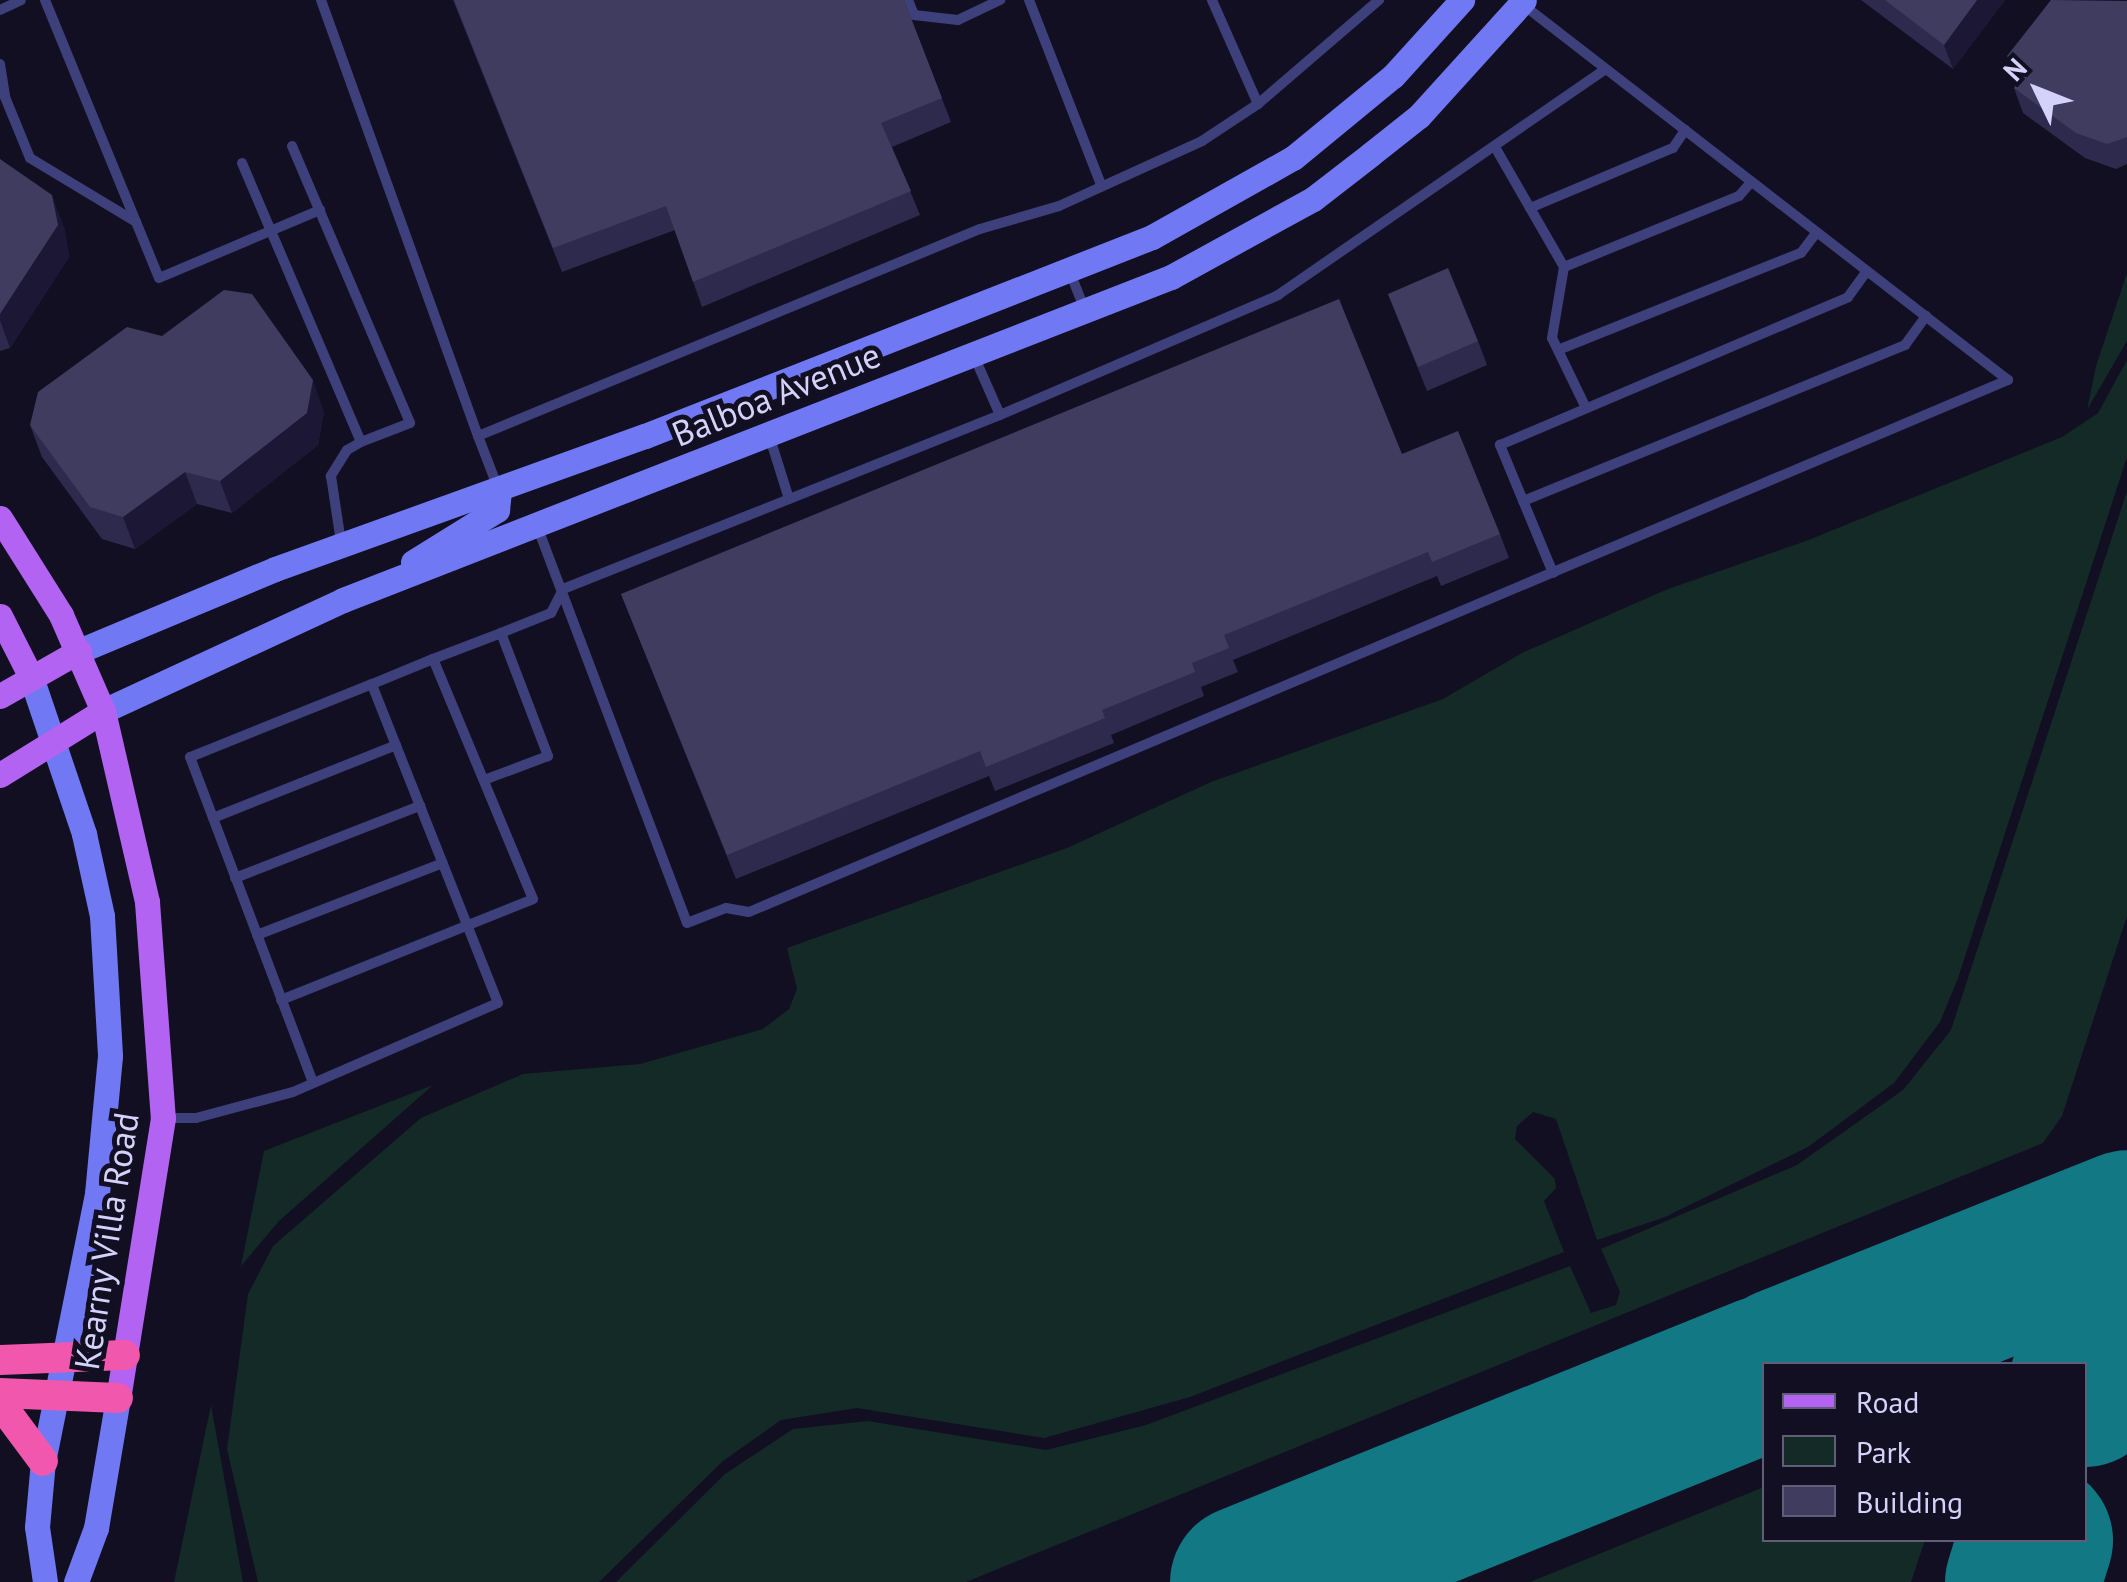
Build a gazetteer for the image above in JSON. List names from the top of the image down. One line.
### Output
{"streets":{"main road":["Balboa Avenue","Kearny Villa Road"]},"crossings":[["Balboa Avenue","Kearny Villa Road"]],"legend":["Road","Park","Building"],"north":"top left"}
